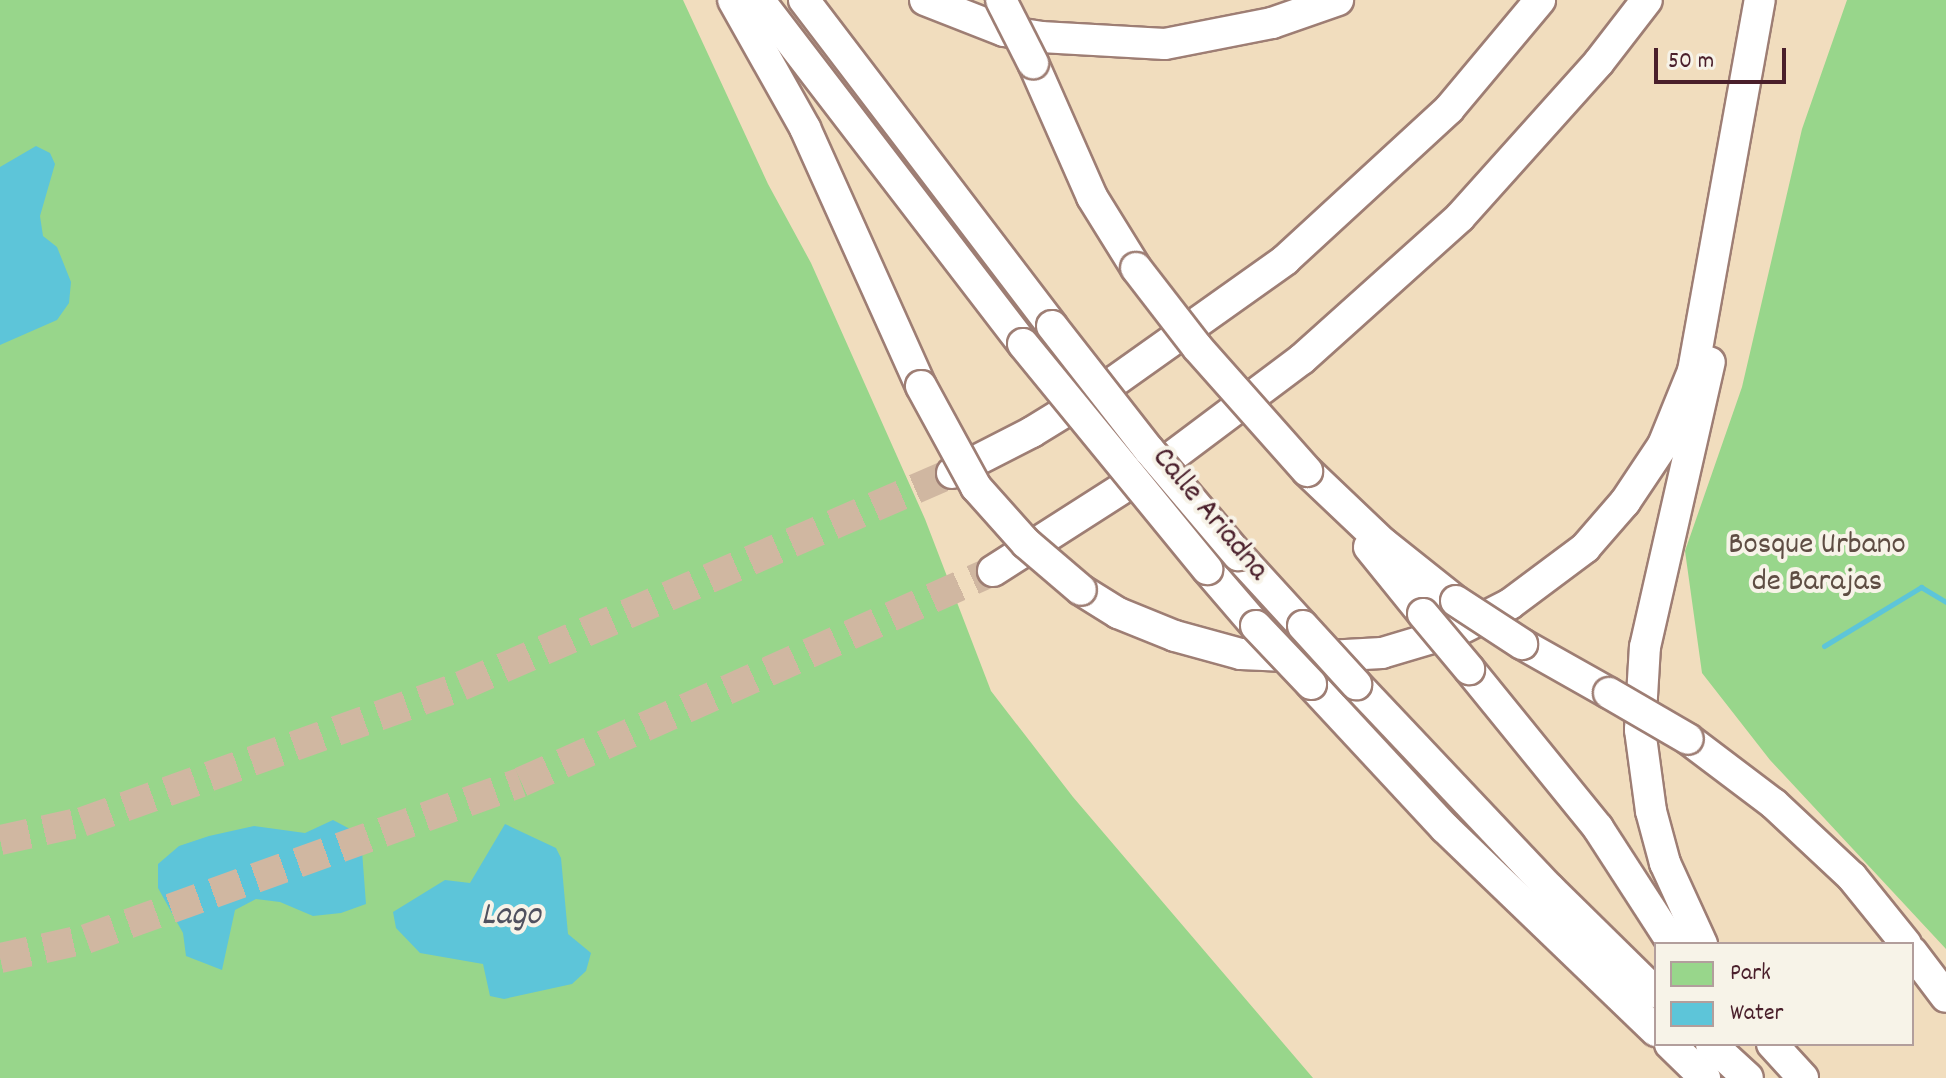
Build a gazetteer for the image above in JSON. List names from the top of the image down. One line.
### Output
{"streets":{"highway":["Calle Ariadna"]},"water":["Lago"],"parks":["Bosque Urbano de Barajas"],"legend":["Park","Water"],"scale_bar":"50 m"}
